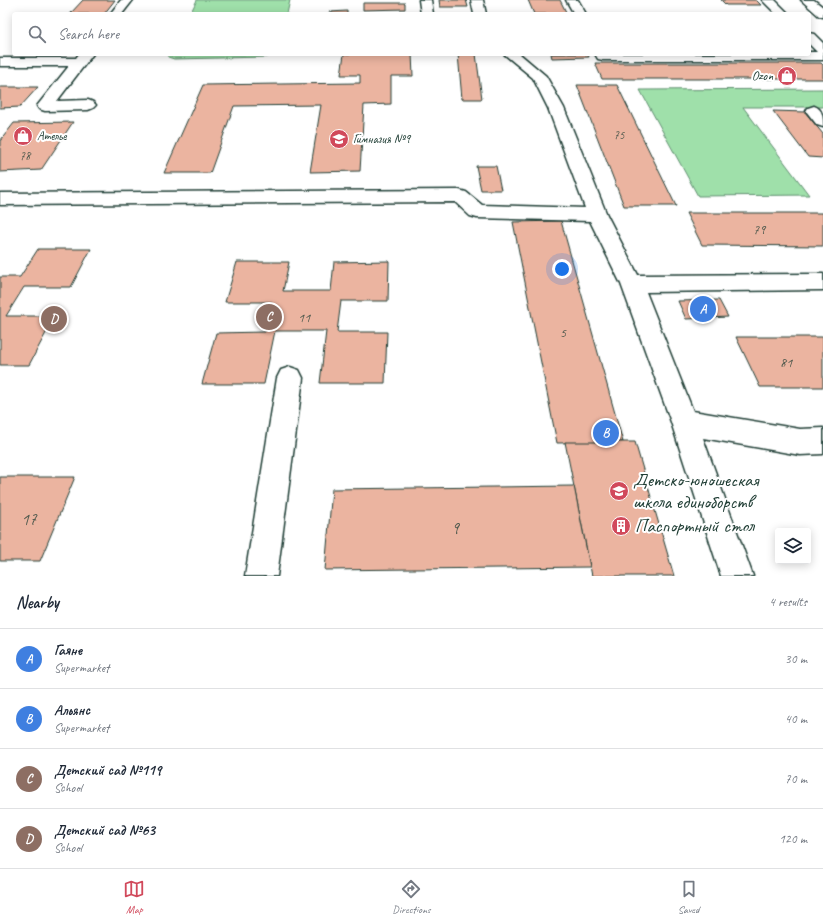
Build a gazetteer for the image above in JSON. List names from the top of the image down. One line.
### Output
{"places":{"shop":["Ozon","Ателье"],"school or university":["Гимназия №9","Детско-юношеская школа единоборств"],"building":["Паспортный стол"]},"house_numbers":["75","78","79","11","5","81","17","9"],"page":{"search":"Search here","pins":["A","C","D","B"],"heading":["Nearby","4 results"],"list":[{"mark":"A","name":"Гаяне","note":"Supermarket","value":"30 m"},{"mark":"B","name":"Альянс","note":"Supermarket","value":"40 m"},{"mark":"C","name":"Детский сад №119","note":"School","value":"70 m"},{"mark":"D","name":"Детский сад №63","note":"School","value":"120 m"}],"nav":["Map","Directions","Saved"]}}
